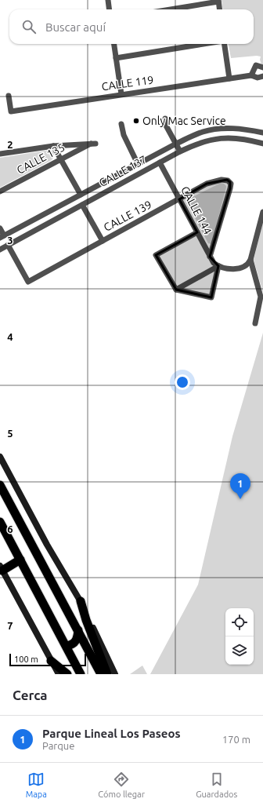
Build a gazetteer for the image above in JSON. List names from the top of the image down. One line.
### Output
{"streets":{"street":["CALLE 119","CALLE 135","CALLE 137","CALLE 144","CALLE 139"]},"crossings":[["CALLE 137","CALLE 144"],["CALLE 137","CALLE 139"],["CALLE 144","CALLE 139"]],"places":["Only Mac Service"],"scale_bar":"100 m","page":{"search":"Buscar aquí","pins":"1","scale":"100 m","heading":"Cerca","list":[{"mark":"1","name":"Parque Lineal Los Paseos","note":"Parque","value":"170 m"}],"nav":["Mapa","Cómo llegar","Guardados"]},"grid":{"rows":["2","3","4","5","6","7"]}}
